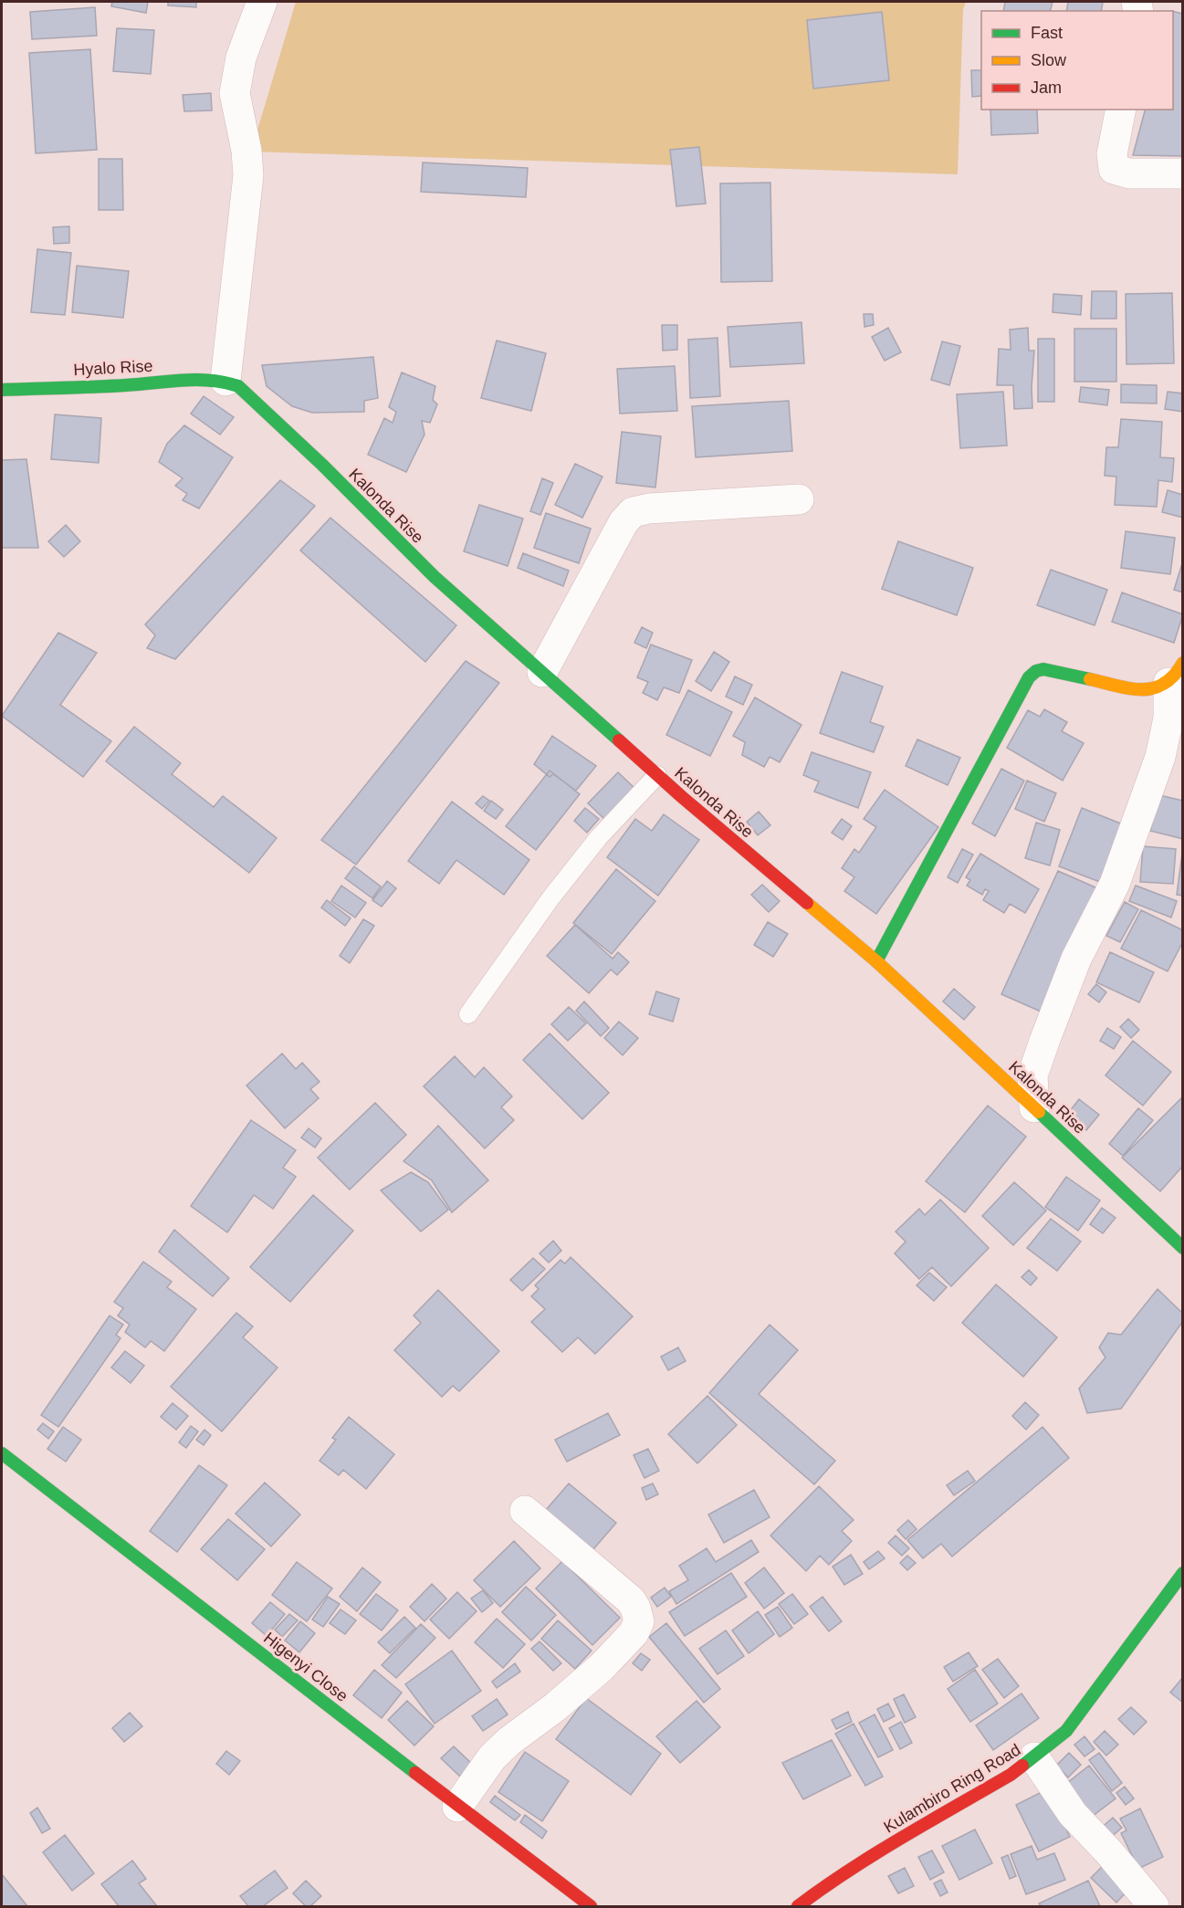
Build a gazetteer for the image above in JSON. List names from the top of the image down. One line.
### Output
{"streets":{"street":["Hyalo Rise","Kalonda Rise","Higenyi Close","Kulambiro Ring Road"]},"crossings":[["Hyalo Rise","Kalonda Rise"]],"legend":["Fast","Slow","Jam"]}
